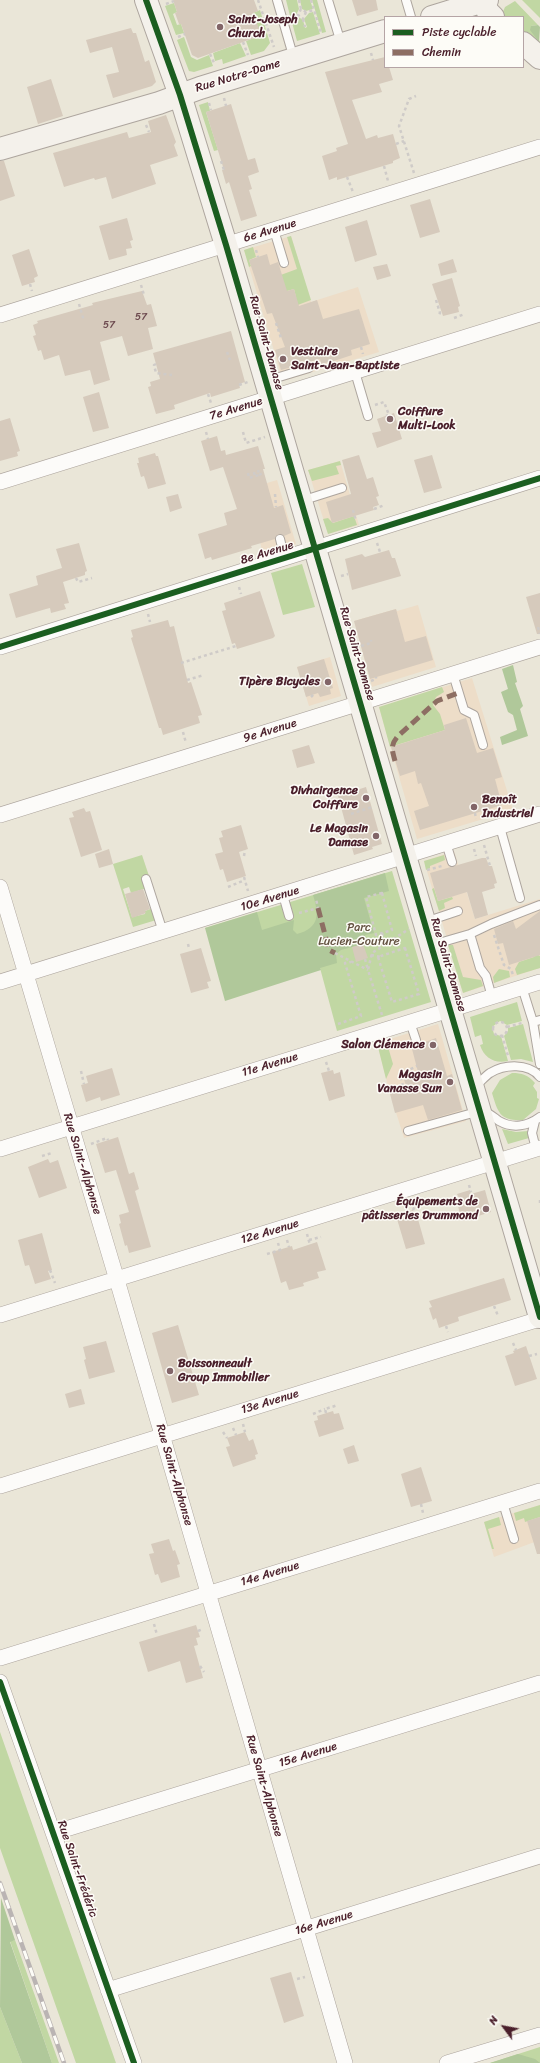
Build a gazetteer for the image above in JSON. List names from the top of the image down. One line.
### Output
{"streets":{"street":["Rue Notre-Dame","6e Avenue","Rue Saint-Damase","7e Avenue","8e Avenue","9e Avenue","10e Avenue","11e Avenue","Rue Saint-Alphonse","12e Avenue","13e Avenue","14e Avenue","15e Avenue","Rue Saint-Frédéric","16e Avenue"]},"crossings":[["Rue Notre-Dame","Rue Saint-Damase"],["6e Avenue","Rue Saint-Damase"],["Rue Saint-Damase","7e Avenue"],["Rue Saint-Damase","8e Avenue"],["Rue Saint-Damase","9e Avenue"],["Rue Saint-Damase","10e Avenue"],["Rue Saint-Damase","11e Avenue"],["Rue Saint-Damase","12e Avenue"],["Rue Saint-Damase","13e Avenue"],["10e Avenue","Rue Saint-Alphonse"],["11e Avenue","Rue Saint-Alphonse"],["Rue Saint-Alphonse","12e Avenue"],["Rue Saint-Alphonse","13e Avenue"],["Rue Saint-Alphonse","14e Avenue"],["Rue Saint-Alphonse","15e Avenue"],["Rue Saint-Alphonse","16e Avenue"],["15e Avenue","Rue Saint-Frédéric"],["Rue Saint-Frédéric","16e Avenue"]],"parks":["Parc Lucien-Couture"],"places":["Saint-Joseph Church","Vestiaire Saint-Jean-Baptiste","Coiffure Multi-Look","Tipère Bicycles","Divhairgence Coiffure","Benoît Industriel","Le Magasin Damase","Salon Clémence","Magasin Vanasse Sun","Équipements de pâtisseries Drummond","Boissonneault Group Immobilier"],"house_numbers":["57","57"],"legend":["Piste cyclable","Chemin"],"north":"top left"}
